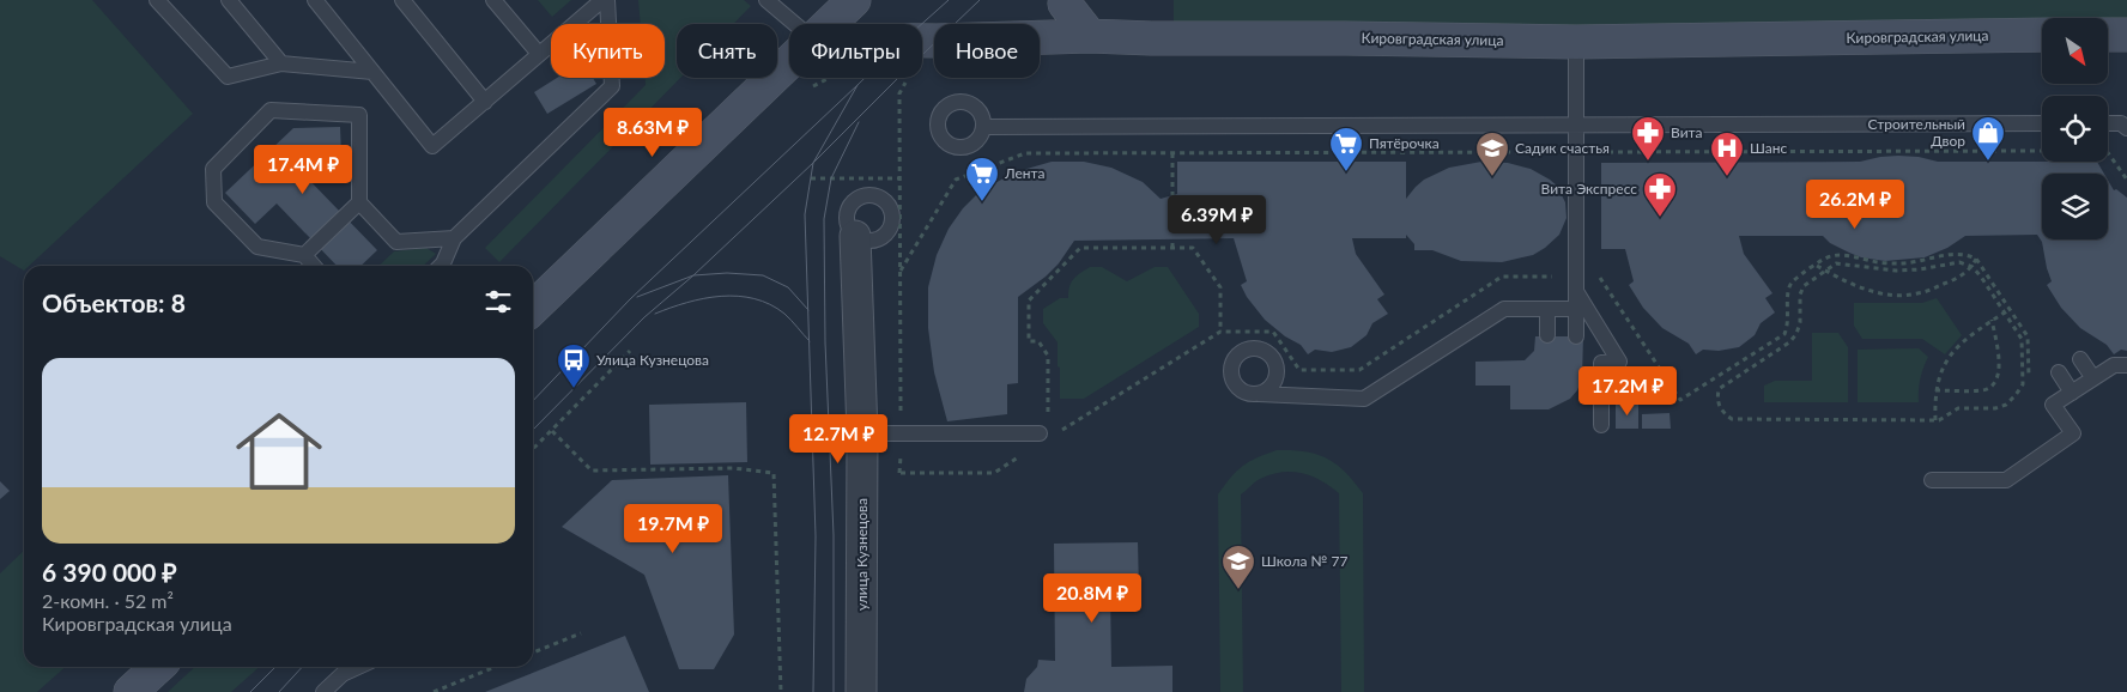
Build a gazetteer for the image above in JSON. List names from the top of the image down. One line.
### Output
{"streets":{"main road":["Кировградская улица"],"street":["улица Кузнецова"]},"places":{"pharmacy":["Вита","Вита Экспресс"],"shop":["Строительный Двор"],"supermarket":["Пятёрочка","Лента"],"school or university":["Садик счастья","Школа № 77"],"hospital":["Шанс"],"bus stop":["Улица Кузнецова"]},"north":"bottom right","page":{"chip":["Купить","Снять","Фильтры","Новое"],"price":["8.63M ₽","17.4M ₽","26.2M ₽","6.39M ₽","17.2M ₽","12.7M ₽","19.7M ₽","20.8M ₽"],"heading":"Объектов: 8","list":[{"name":"6 390 000 ₽","note":"2-комн. · 52 m² · Кировградская улица"}]}}
